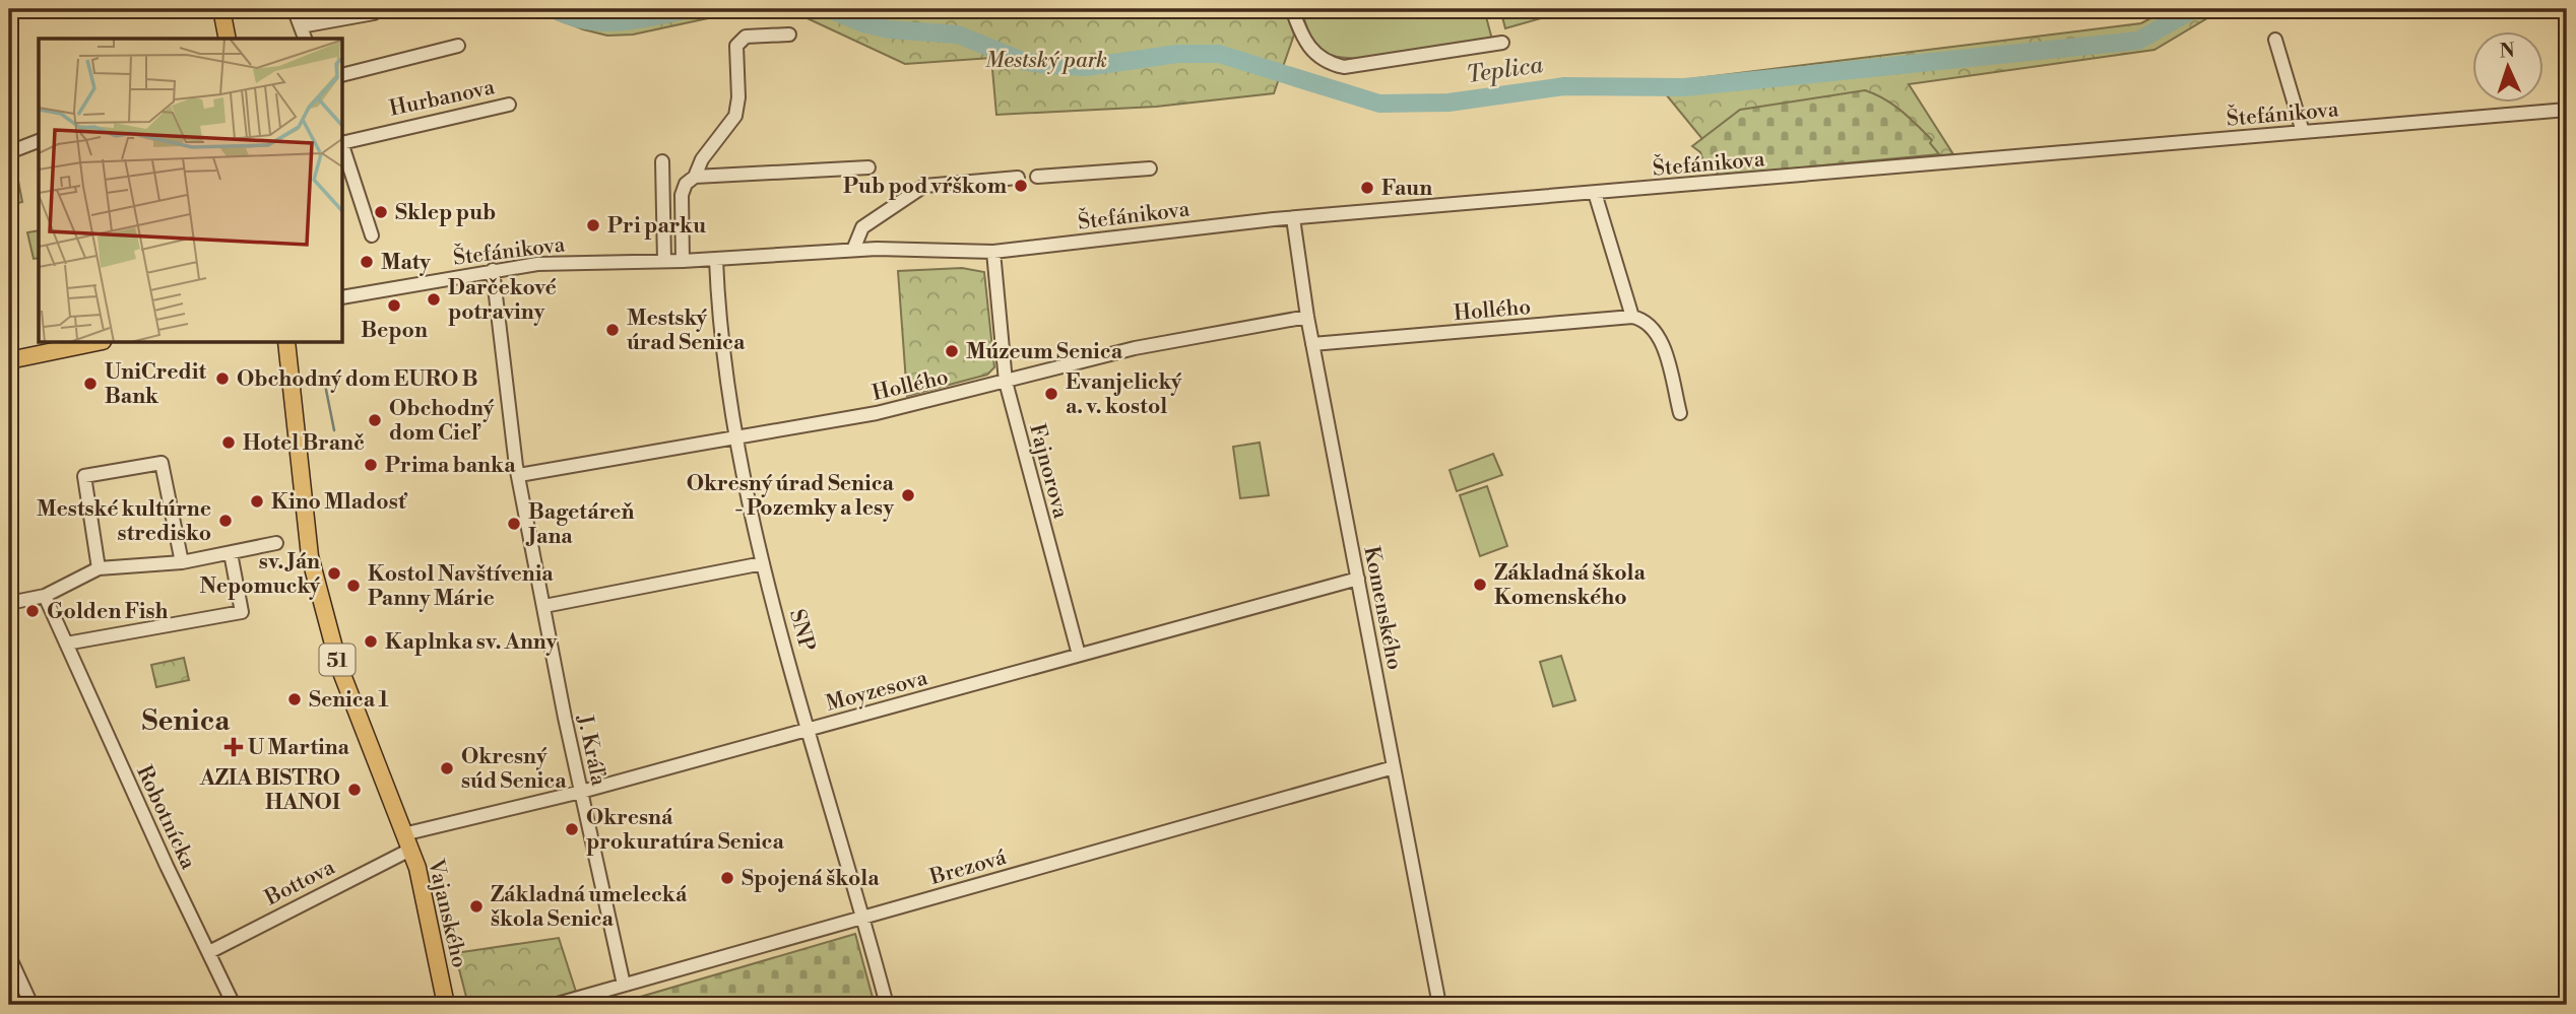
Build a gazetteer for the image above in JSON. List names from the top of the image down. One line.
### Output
{"streets":{"main road":["51","Vajanského"],"street":["Hurbanova","Štefánikova","Hollého","Fajnorova","Komenského","SNP","Moyzesova","J. Kráľa","Robotnícka","Brezová","Bottova"]},"crossings":[["Štefánikova","Fajnorova"],["Štefánikova","Komenského"],["Štefánikova","SNP"],["Štefánikova","J. Kráľa"],["Hollého","Fajnorova"],["Hollého","Komenského"],["Hollého","SNP"],["Hollého","J. Kráľa"],["Fajnorova","Moyzesova"],["Komenského","Moyzesova"],["Komenského","Brezová"],["SNP","Moyzesova"],["SNP","Brezová"],["51","Moyzesova"],["51","Bottova"],["51","Vajanského"],["Moyzesova","J. Kráľa"],["Moyzesova","Bottova"],["Moyzesova","Vajanského"],["J. Kráľa","Brezová"],["Robotnícka","Bottova"],["Bottova","Vajanského"]],"districts":["Senica"],"water":["Teplica"],"parks":["Mestský park"],"places":{"other":["Pub pod vŕškom","Faun","Sklep pub","Pri parku","Maty","Darčekové potraviny","Bepon","Mestský úrad Senica","Múzeum Senica","Obchodný dom EURO B","UniCredit Bank","Evanjelický a. v. kostol","Obchodný dom Cieľ","Hotel Branč","Prima banka","Okresný úrad Senica - Pozemky a lesy","Kino Mladosť","Mestské kultúrne stredisko","Bagetáreň Jana","sv. Ján Nepomucký","Základná škola Komenského","Kostol Navštívenia Panny Márie","Golden Fish","Kaplnka sv. Anny","Senica 1","Okresný súd Senica","AZIA BISTRO HANOI","Okresná prokuratúra Senica","Spojená škola","Základná umelecká škola Senica"],"health":["U Martina"]},"north":"top"}
